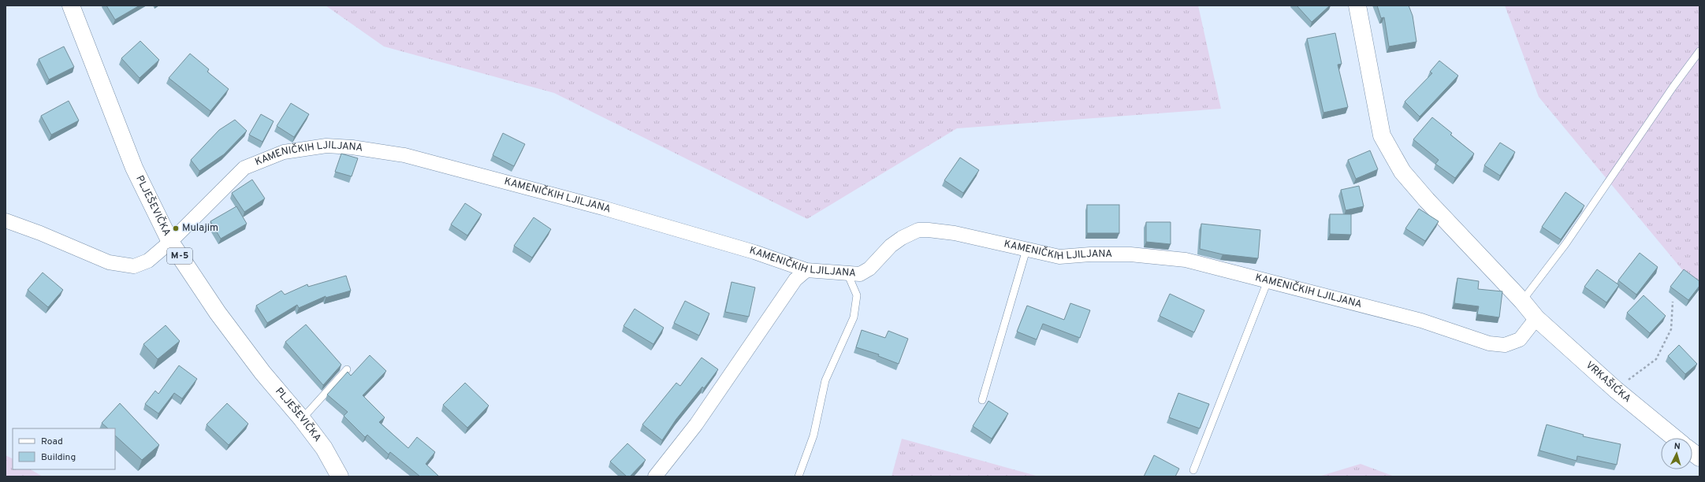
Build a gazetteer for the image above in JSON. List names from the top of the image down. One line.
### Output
{"streets":{"street":["KAMENIČKIH LJILJANA","PLJEŠEVIČKA","M-5","VRKAŠIĆKA"]},"crossings":[["KAMENIČKIH LJILJANA","PLJEŠEVIČKA"],["KAMENIČKIH LJILJANA","VRKAŠIĆKA"]],"places":["Mulajim"],"legend":["Road","Building"],"north":"top"}
